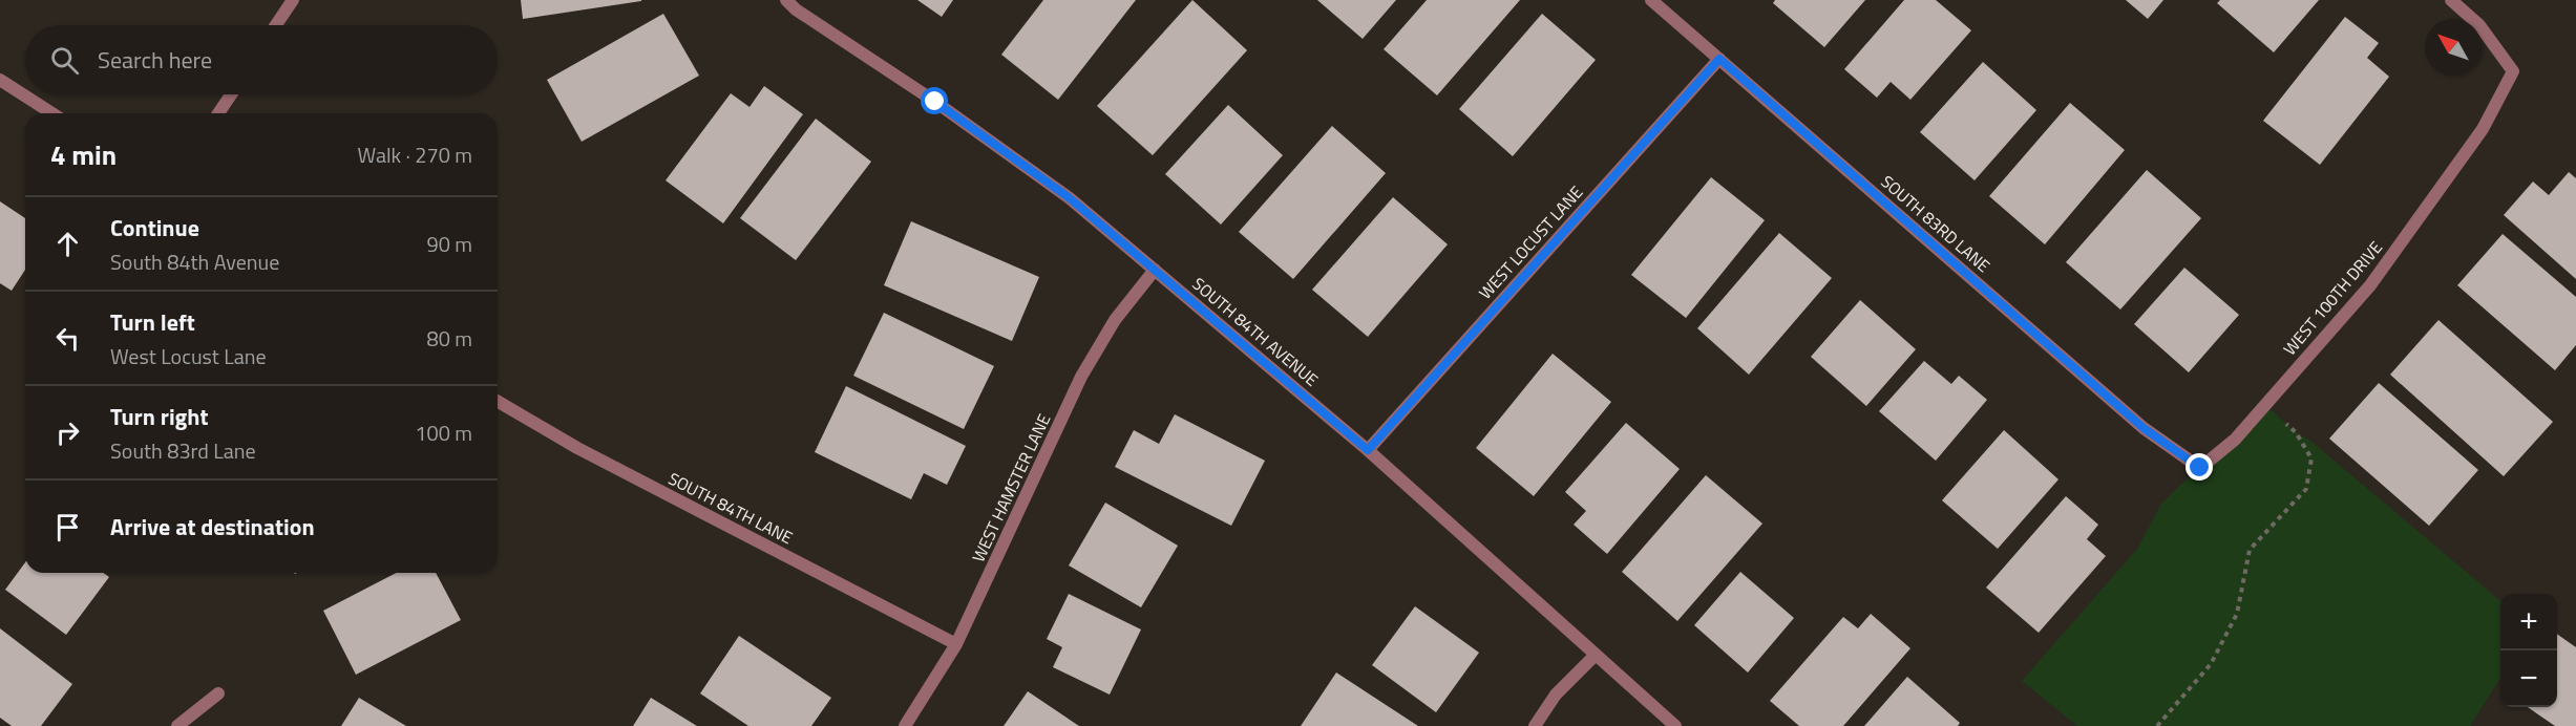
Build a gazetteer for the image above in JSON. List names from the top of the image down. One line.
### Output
{"streets":{"street":["SOUTH 83RD LANE","WEST LOCUST LANE","WEST 100TH DRIVE","SOUTH 84TH AVENUE","WEST HAMSTER LANE","SOUTH 84TH LANE"]},"crossings":[["SOUTH 83RD LANE","WEST LOCUST LANE"],["SOUTH 83RD LANE","WEST 100TH DRIVE"],["WEST LOCUST LANE","SOUTH 84TH AVENUE"],["SOUTH 84TH AVENUE","WEST HAMSTER LANE"],["WEST HAMSTER LANE","SOUTH 84TH LANE"]],"north":"top left","page":{"search":"Search here","heading":["4 min","Walk · 270 m"],"list":[["Continue","South 84th Avenue","90 m"],["Turn left","West Locust Lane","80 m"],["Turn right","South 83rd Lane","100 m"],"Arrive at destination"],"map_buttons":["+","−"]}}
